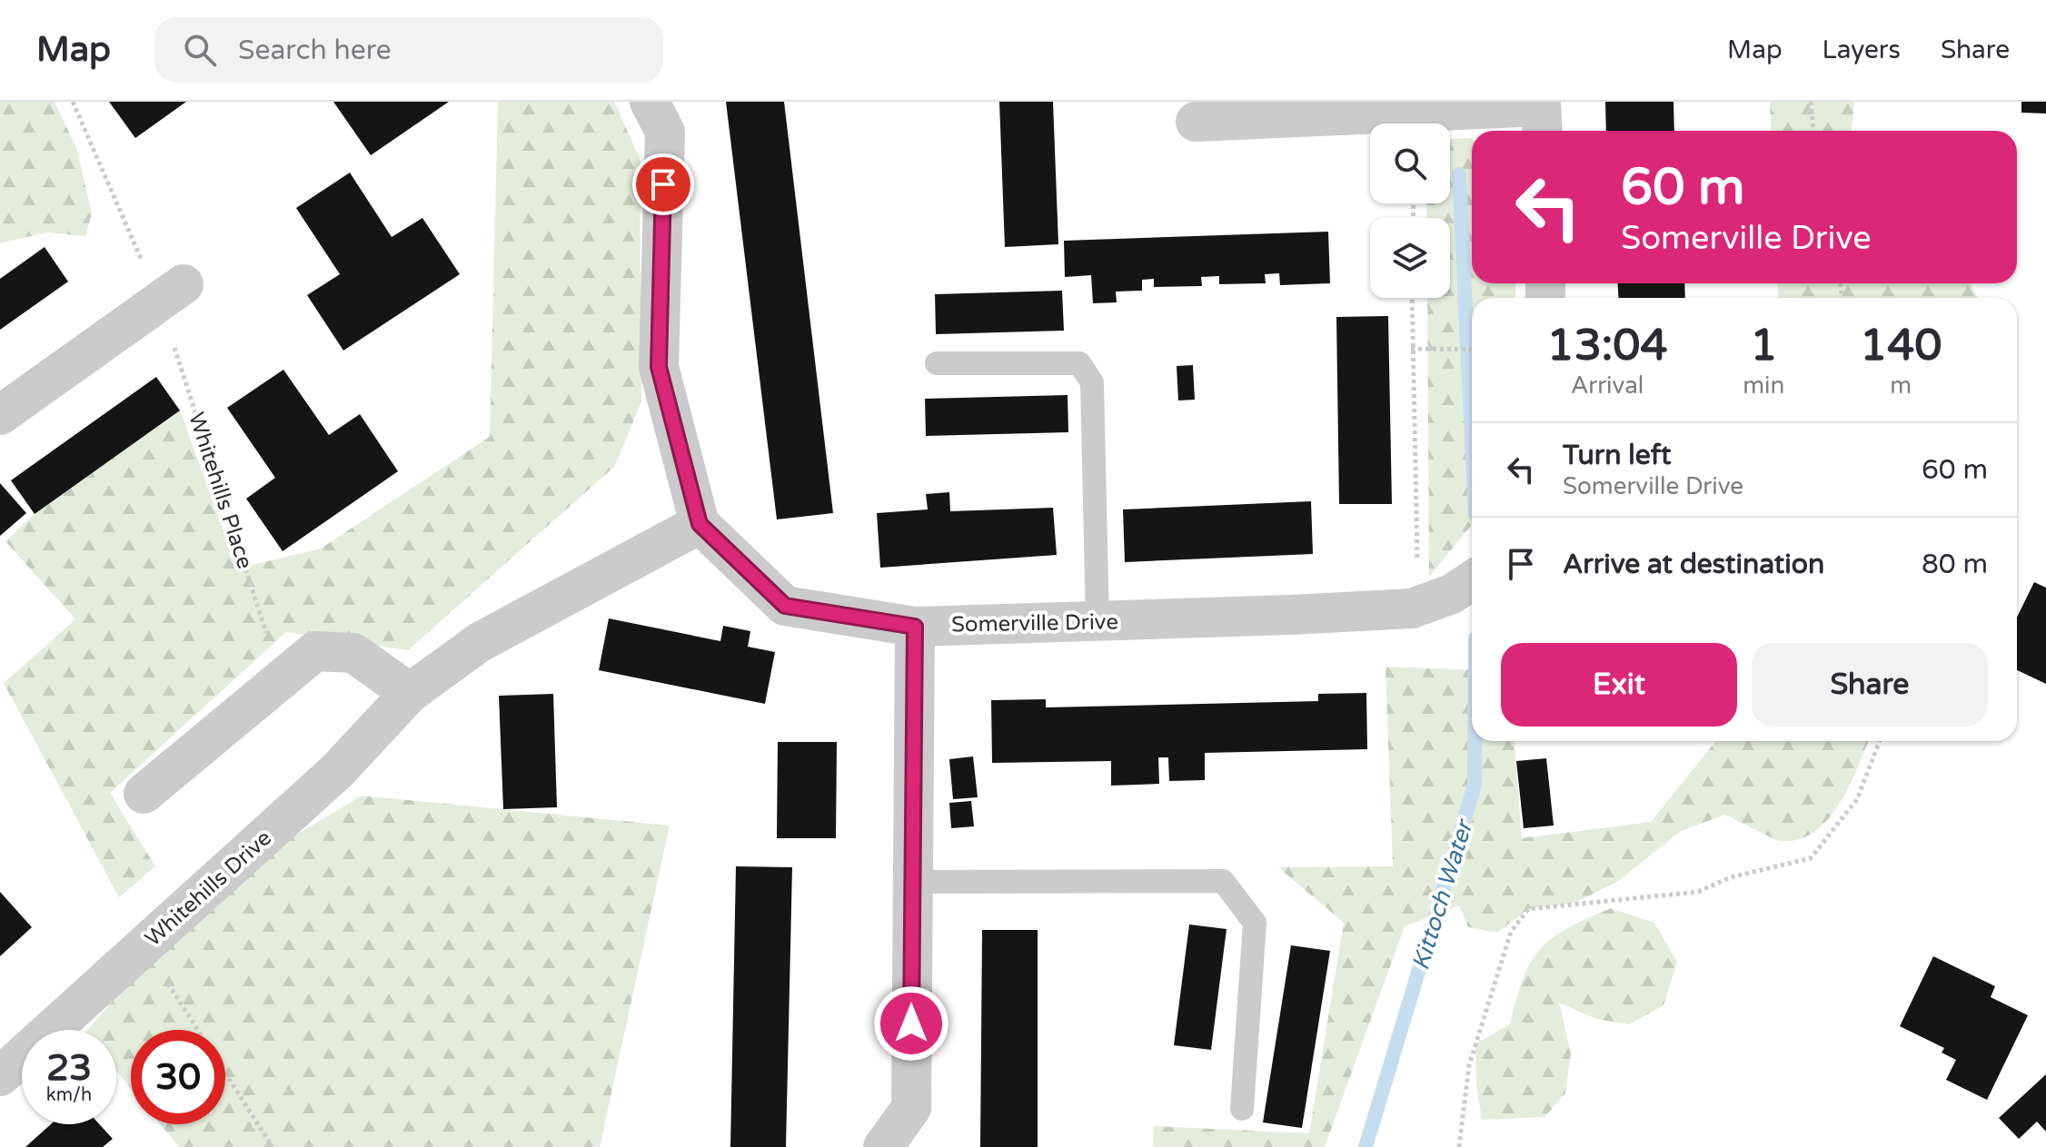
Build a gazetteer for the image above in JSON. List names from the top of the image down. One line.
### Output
{"streets":{"street":["Somerville Drive","Whitehills Drive"],"path":["Whitehills Place"]},"crossings":[["Somerville Drive","Whitehills Drive"]],"water":["Kittoch Water"],"page":{"header":"Map","search":"Search here","nav":["Map","Layers","Share"],"turn":["60 m","Somerville Drive"],"eta":["13:04","Arrival","1","min","140","m"],"list":[{"name":"Turn left","note":"Somerville Drive","value":"60 m"},{"name":"Arrive at destination","value":"80 m"}],"buttons":["Exit","Share"],"speed":"23 km/h","limit":"30"}}
